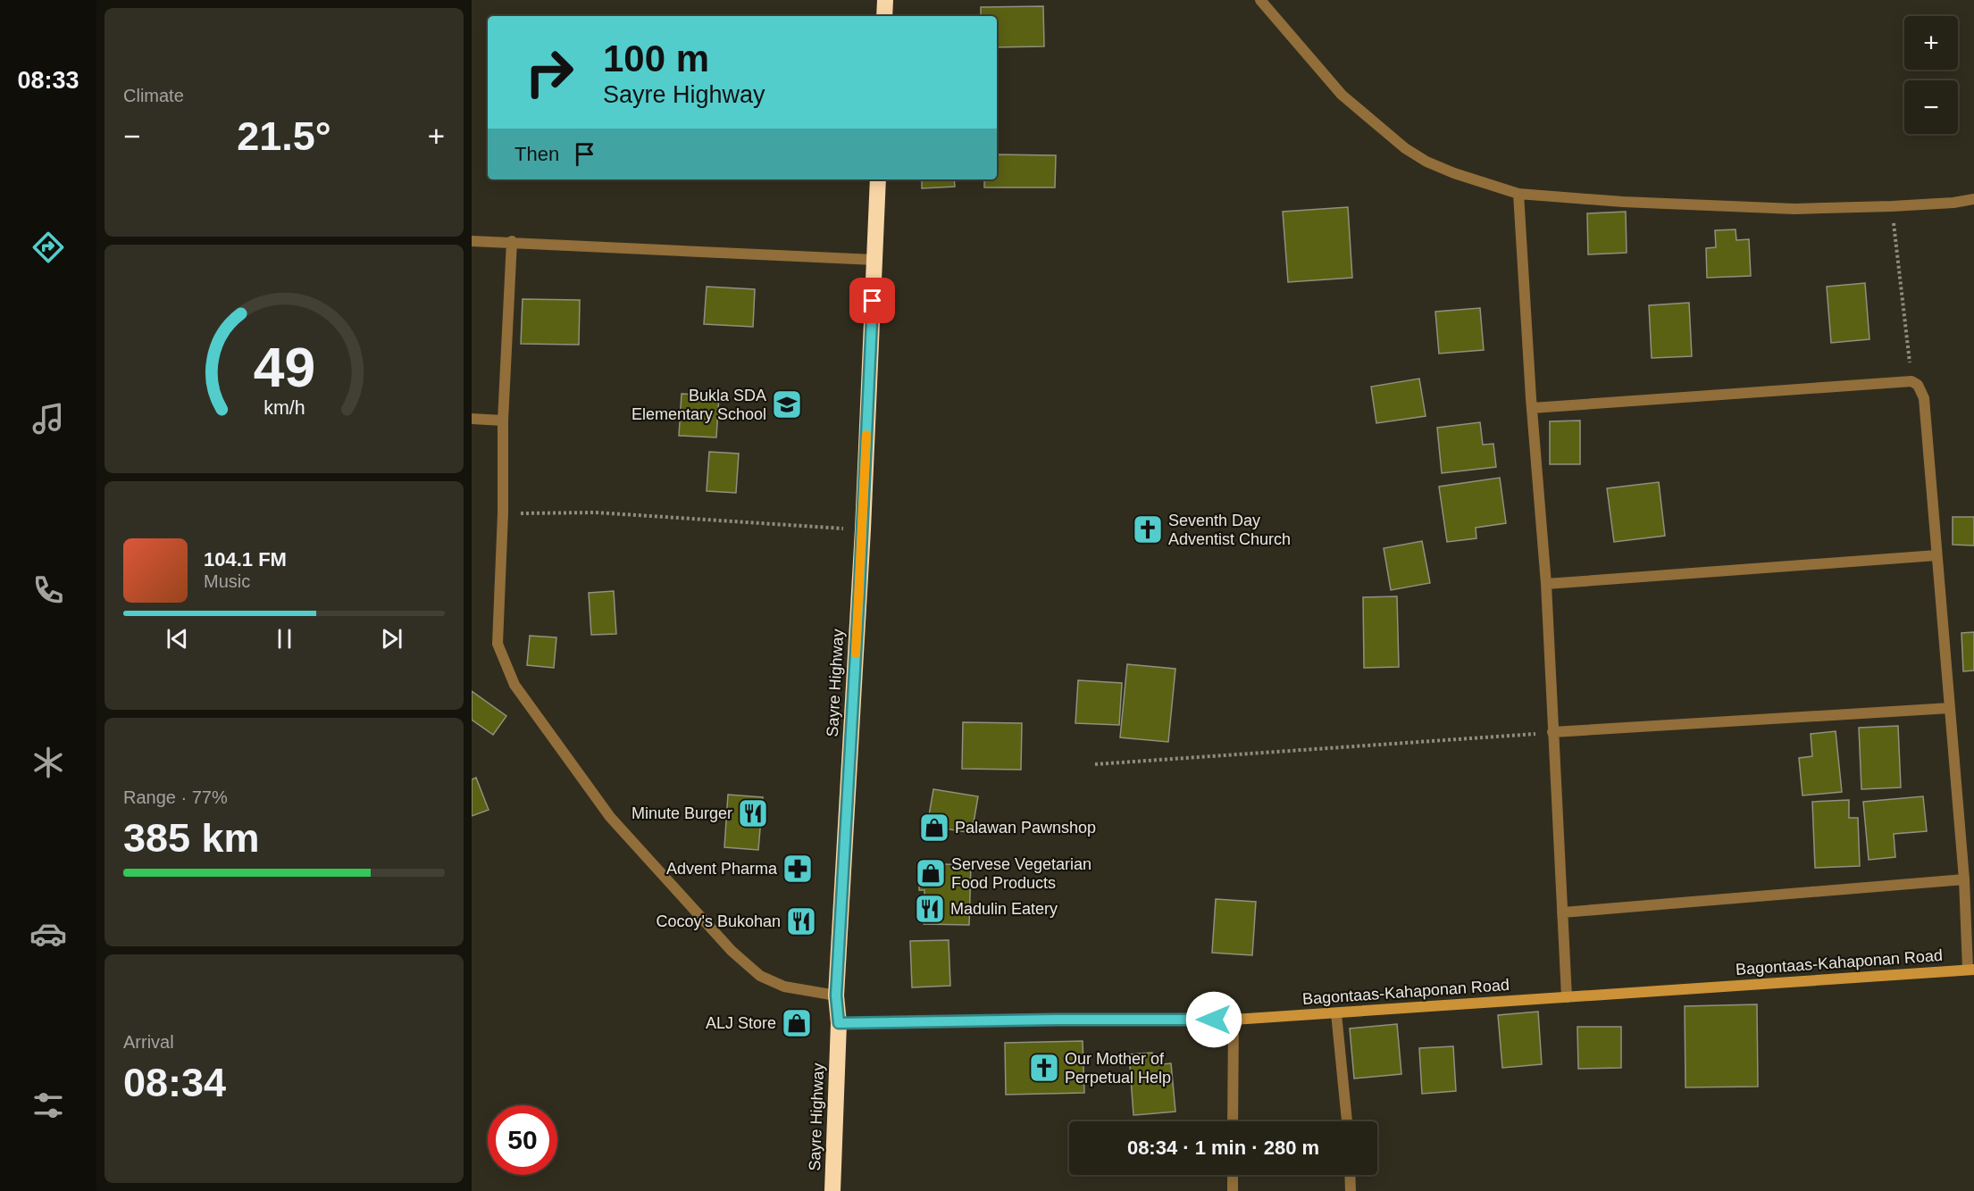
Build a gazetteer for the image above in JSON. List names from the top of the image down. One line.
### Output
{"streets":{"highway":["Sayre Highway"],"main road":["Bagontaas-Kahaponan Road"]},"crossings":[["Sayre Highway","Bagontaas-Kahaponan Road"]],"places":{"school or university":["Bukla SDA Elementary School"],"church":["Seventh Day Adventist Church","Our Mother of Perpetual Help"],"restaurant":["Minute Burger","Madulin Eatery","Cocoy's Bukohan"],"shop":["Palawan Pawnshop","Servese Vegetarian Food Products","ALJ Store"],"pharmacy":["Advent Pharma"]},"page":{"tabs":"08:33","tile":["Climate",["Range · 77%","385 km"],["Arrival","08:34"]],"map_buttons":["+","−"],"turn":["100 m","Sayre Highway"],"heat":["−","21.5°","+"],"then":"Then","song":["104.1 FM","Music"],"limit":"50","trip":"08:34 · 1 min · 280 m","gauge":["49","km/h"]}}
